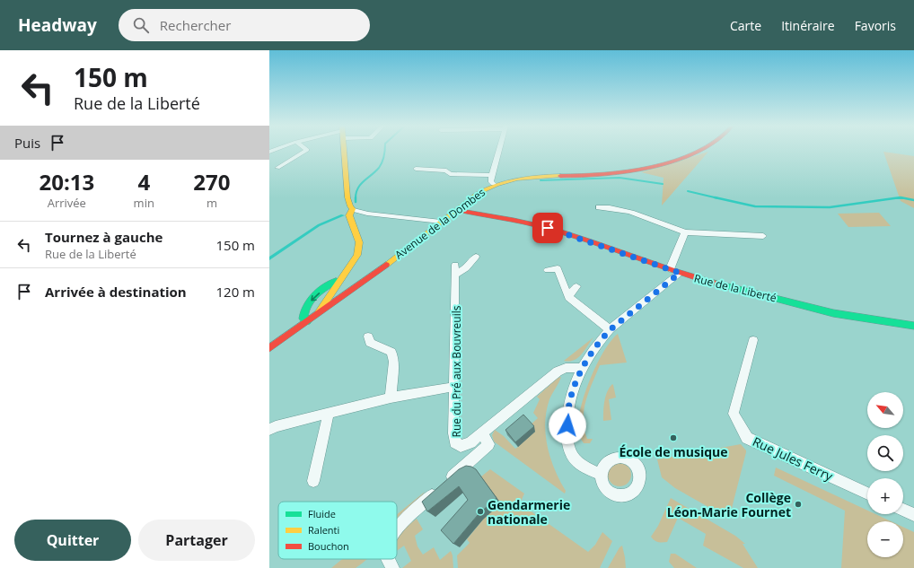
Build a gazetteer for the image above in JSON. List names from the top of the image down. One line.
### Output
{"streets":{"street":["Avenue de la Dombes","Rue de la Liberté","Rue du Pré aux Bouvreuils","Rue Jules Ferry"]},"crossings":[["Avenue de la Dombes","Rue de la Liberté"]],"places":["École de musique","Collège Léon-Marie Fournet","Gendarmerie nationale"],"legend":["Fluide","Ralenti","Bouchon"],"north":"top left","page":{"header":"Headway","search":"Rechercher","nav":["Carte","Itinéraire","Favoris"],"turn":["150 m","Rue de la Liberté"],"then":"Puis","eta":["20:13","Arrivée","4","min","270","m"],"list":[{"name":"Tournez à gauche","note":"Rue de la Liberté","value":"150 m"},{"name":"Arrivée à destination","value":"120 m"}],"map_buttons":["+","−"],"buttons":["Quitter","Partager"]}}
